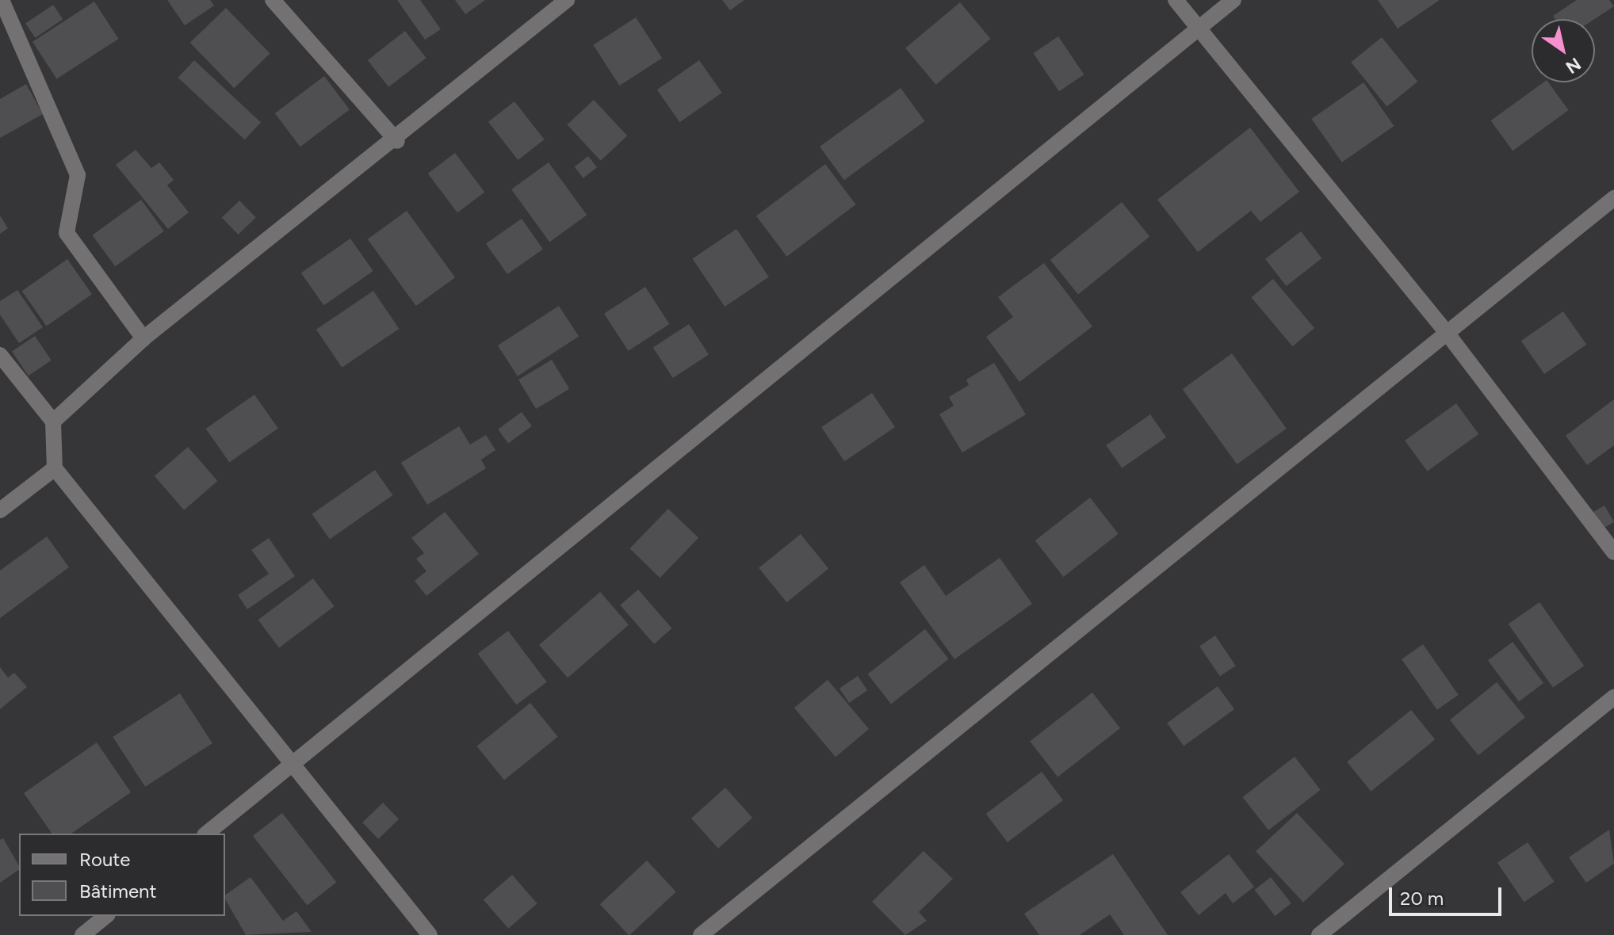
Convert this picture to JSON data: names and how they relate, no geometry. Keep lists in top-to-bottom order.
{
  "legend": ["Route", "Bâtiment"],
  "scale_bar": "20 m",
  "north": "bottom right"
}
